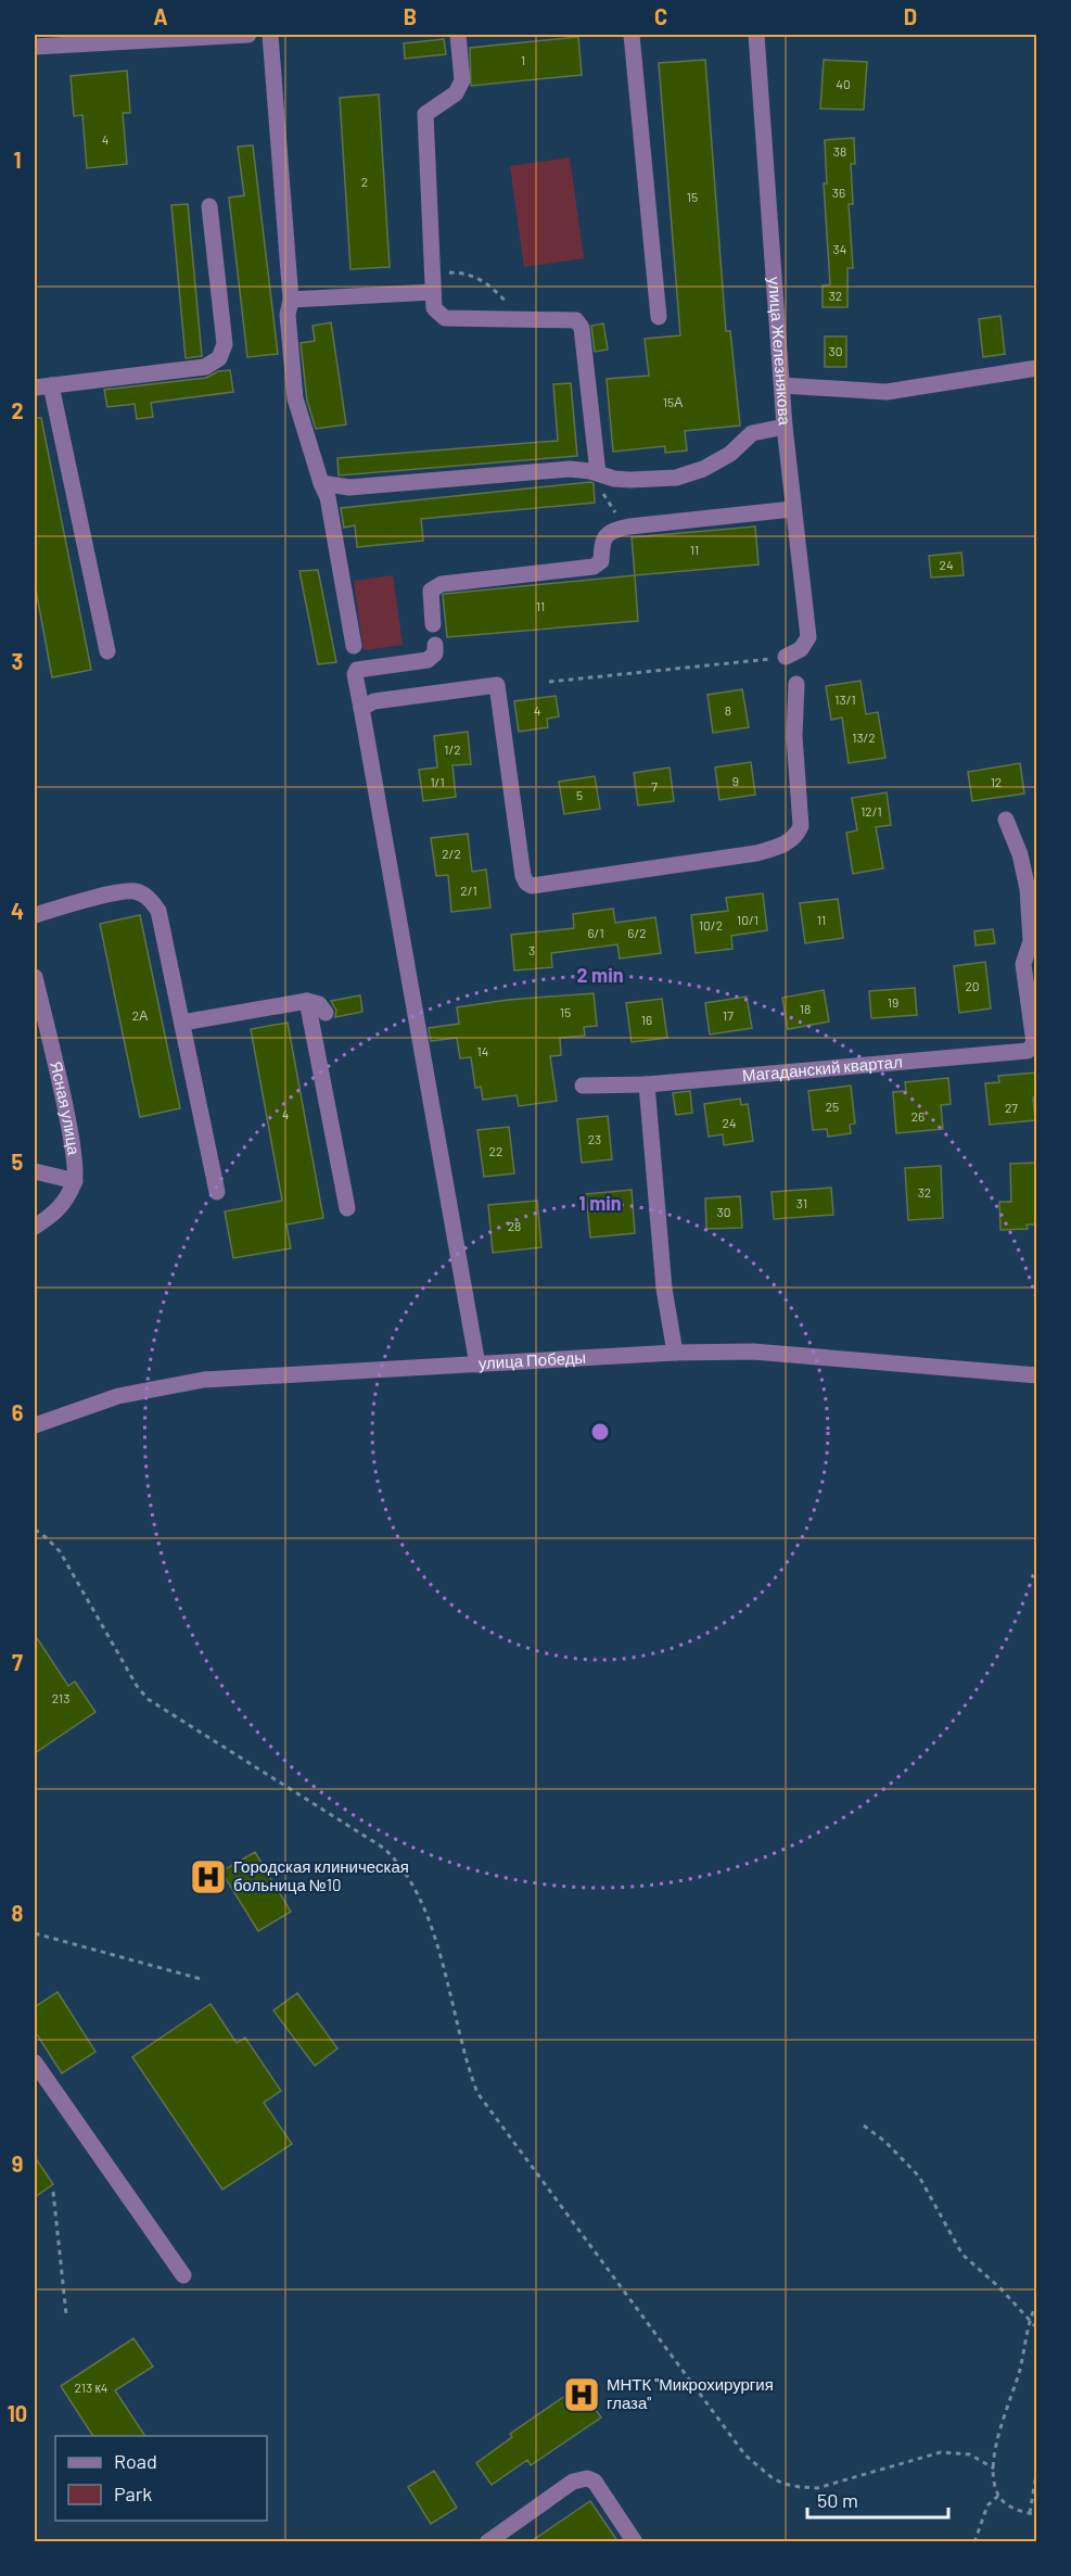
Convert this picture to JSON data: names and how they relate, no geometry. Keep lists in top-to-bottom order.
{
  "streets": {
    "street": [
      "улица Железнякова",
      "Магаданский квартал",
      "Ясная улица",
      "улица Победы"
    ]
  },
  "places": {
    "hospital": ["Городская клиническая больница №10", "МНТК \"Микрохирургия глаза\""]
  },
  "house_numbers": [
    "1",
    "40",
    "4",
    "38",
    "2",
    "36",
    "15",
    "34",
    "32",
    "30",
    "15А",
    "11",
    "24",
    "11",
    "13/1",
    "4",
    "8",
    "13/2",
    "1/2",
    "9",
    "1/1",
    "12",
    "7",
    "5",
    "12/1",
    "2/2",
    "2/1",
    "10/1",
    "11",
    "10/2",
    "6/1",
    "6/2",
    "3",
    "20",
    "19",
    "18",
    "15",
    "2А",
    "17",
    "16",
    "14",
    "25",
    "27",
    "4",
    "26",
    "24",
    "23",
    "22",
    "32",
    "31",
    "30",
    "28",
    "213",
    "213 к4"
  ],
  "legend": ["Road", "Park"],
  "scale_bar": "50 m",
  "grid": {
    "columns": [
      "A",
      "B",
      "C",
      "D"
    ],
    "rows": [
      "1",
      "2",
      "3",
      "4",
      "5",
      "6",
      "7",
      "8",
      "9",
      "10"
    ]
  },
  "rings": ["2 min", "1 min"]
}
